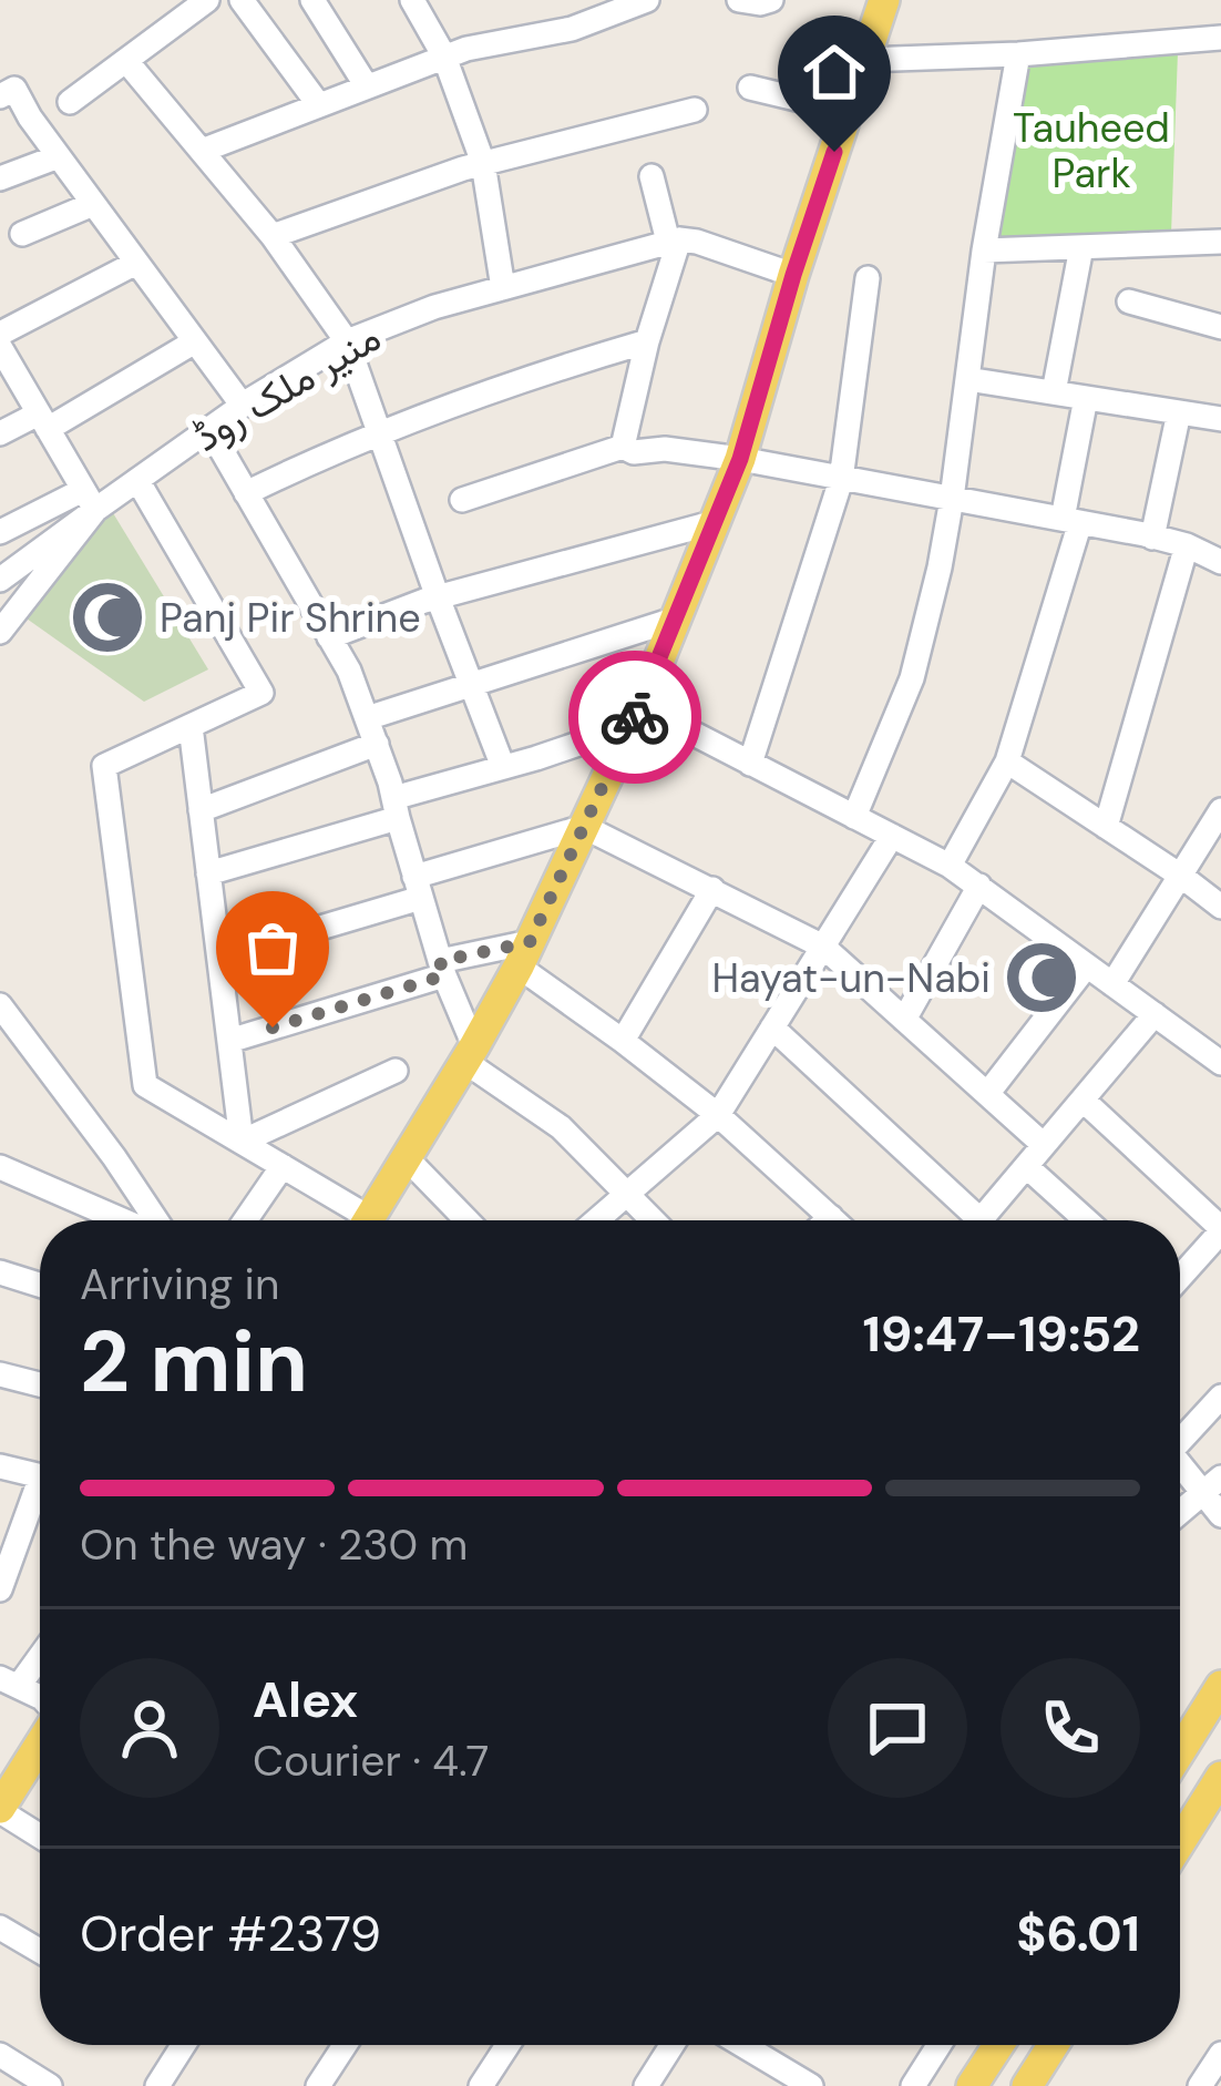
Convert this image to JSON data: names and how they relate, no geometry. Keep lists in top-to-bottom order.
{
  "streets": {
    "street": ["منیر ملک روڈ"]
  },
  "parks": ["Tauheed Park"],
  "places": {
    "mosque": ["Panj Pir Shrine", "Hayat-un-Nabi"]
  },
  "page": {
    "heading": ["2 min", "Arriving in", "19:47–19:52"],
    "panel": [
      "Alex",
      "Courier · 4.7",
      "Order #2379",
      "$6.01"
    ],
    "bar": "On the way · 230 m"
  }
}
